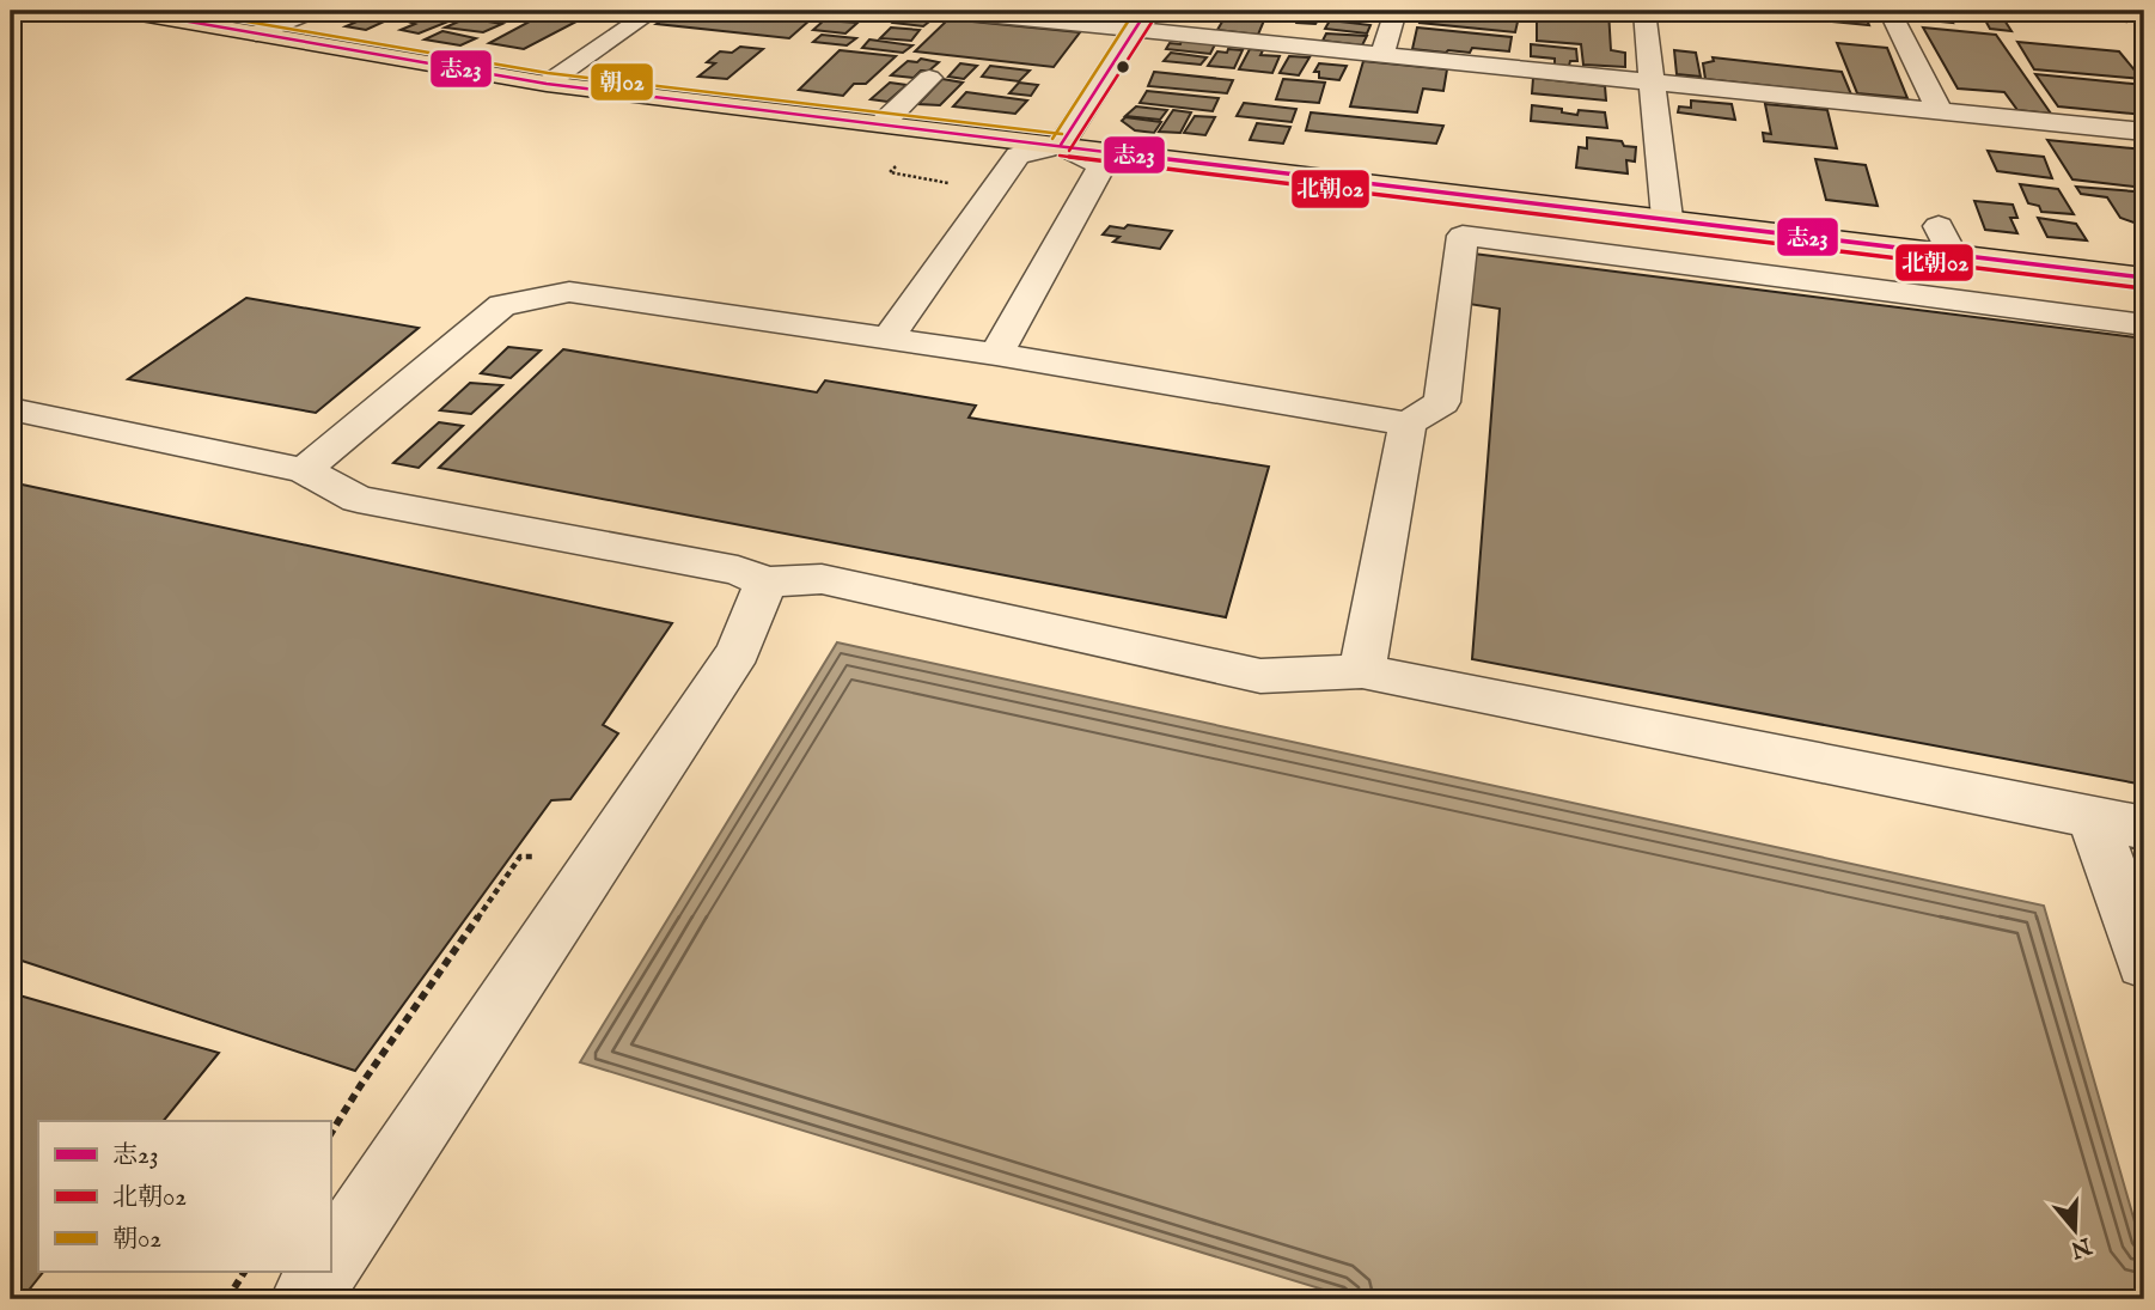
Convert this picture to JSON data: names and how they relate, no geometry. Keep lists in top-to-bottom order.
{
  "lines": ["transit line 志23", "transit line 朝02", "transit line 北朝02"],
  "legend": ["志23", "北朝02", "朝02"],
  "north": "bottom"
}
